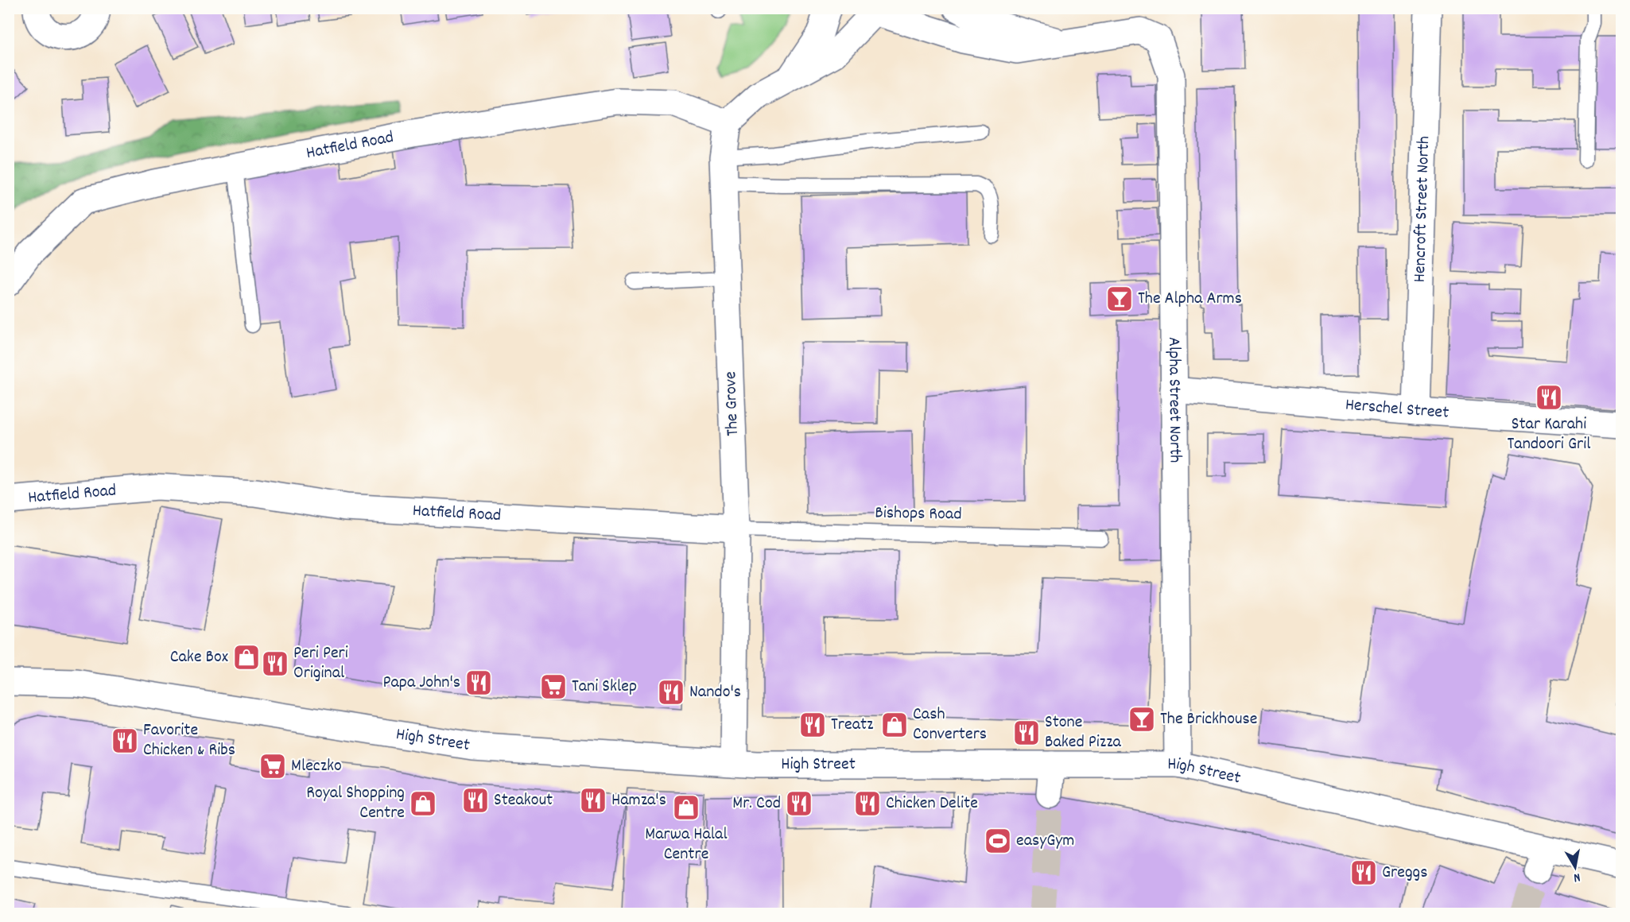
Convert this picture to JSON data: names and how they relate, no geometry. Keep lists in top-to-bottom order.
{
  "streets": {
    "street": [
      "Hatfield Road",
      "Hencroft Street North",
      "Alpha Street North",
      "The Grove",
      "Herschel Street",
      "High Street"
    ],
    "lane": ["Bishops Road"]
  },
  "crossings": [
    ["Hatfield Road", "The Grove"],
    ["Hatfield Road", "Bishops Road"],
    ["Hencroft Street North", "Herschel Street"],
    ["Alpha Street North", "Herschel Street"],
    ["Alpha Street North", "High Street"],
    ["The Grove", "Bishops Road"],
    ["The Grove", "High Street"]
  ],
  "places": {
    "bar": ["The Alpha Arms", "The Brickhouse"],
    "restaurant": [
      "Star Karahi Tandoori Gril",
      "Peri Peri Original",
      "Papa John's",
      "Nando's",
      "Treatz",
      "Stone Baked Pizza",
      "Favorite Chicken & Ribs",
      "Steakout",
      "Hamza's",
      "Mr. Cod",
      "Chicken Delite",
      "Greggs"
    ],
    "shop": [
      "Cake Box",
      "Cash Converters",
      "Royal Shopping Centre",
      "Marwa Halal Centre"
    ],
    "supermarket": ["Tani Sklep", "Mleczko"],
    "sports": ["easyGym"]
  },
  "north": "bottom"
}
